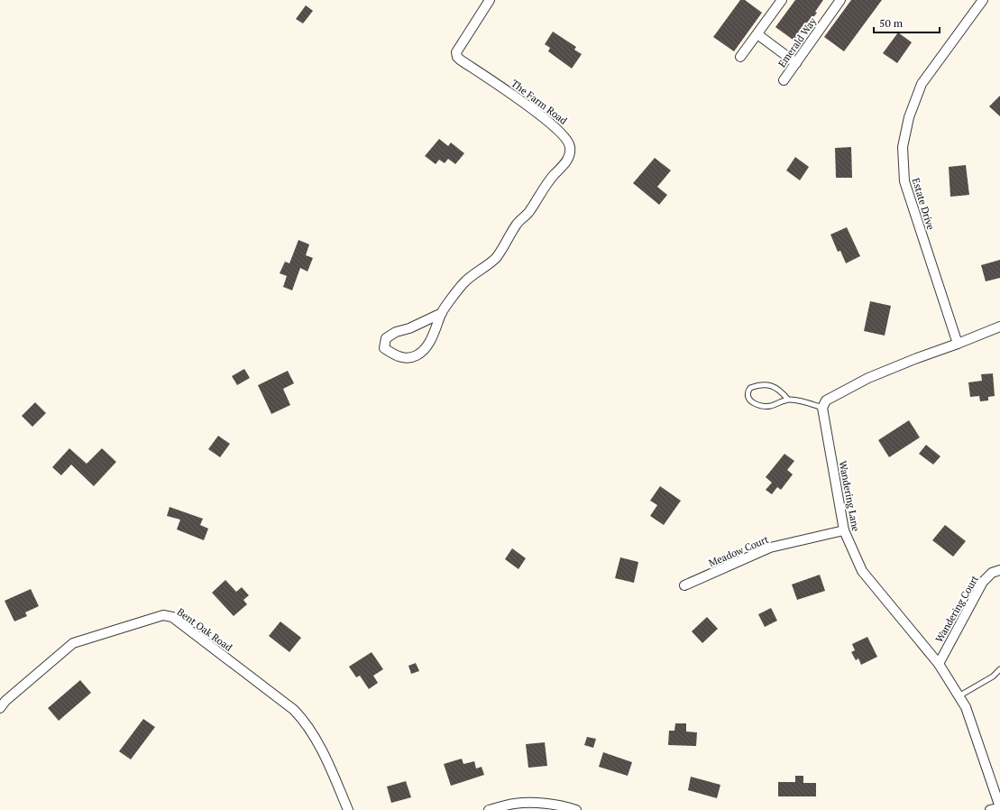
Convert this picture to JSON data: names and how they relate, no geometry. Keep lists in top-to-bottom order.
{
  "streets": {
    "street": [
      "Emerald Way",
      "The Farm Road",
      "Estate Drive",
      "Wandering Lane",
      "Meadow Court",
      "Wandering Court",
      "Bent Oak Road"
    ]
  },
  "crossings": [
    ["Wandering Lane", "Meadow Court"],
    ["Wandering Lane", "Wandering Court"]
  ],
  "scale_bar": "50 m"
}
